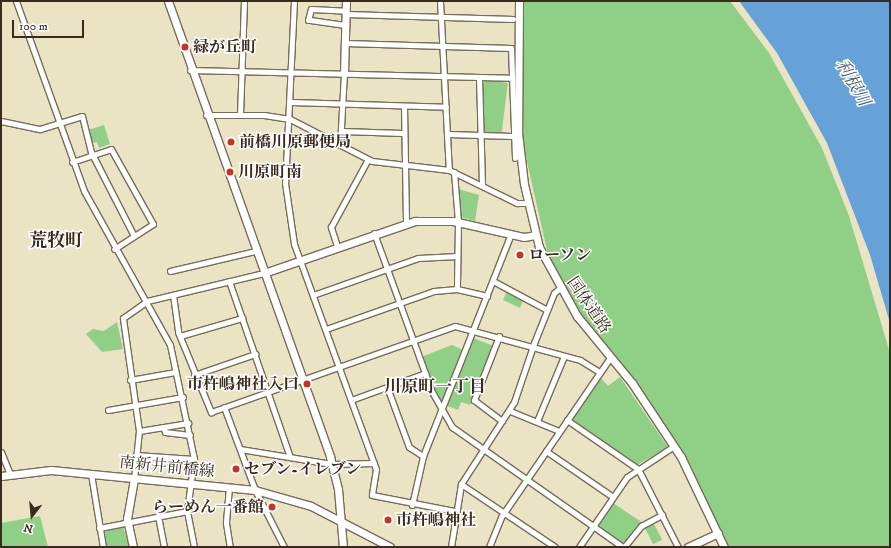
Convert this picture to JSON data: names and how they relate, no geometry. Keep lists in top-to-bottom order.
{
  "streets": {
    "street": ["国体道路", "南新井前橋線"]
  },
  "districts": ["荒牧町", "川原町一丁目"],
  "water": ["利根川"],
  "places": [
    "緑が丘町",
    "前橋川原郵便局",
    "川原町南",
    "ローソン",
    "市杵嶋神社入口",
    "セブン-イレブン",
    "らーめん一番館",
    "市杵嶋神社"
  ],
  "scale_bar": "100 m",
  "north": "bottom"
}
